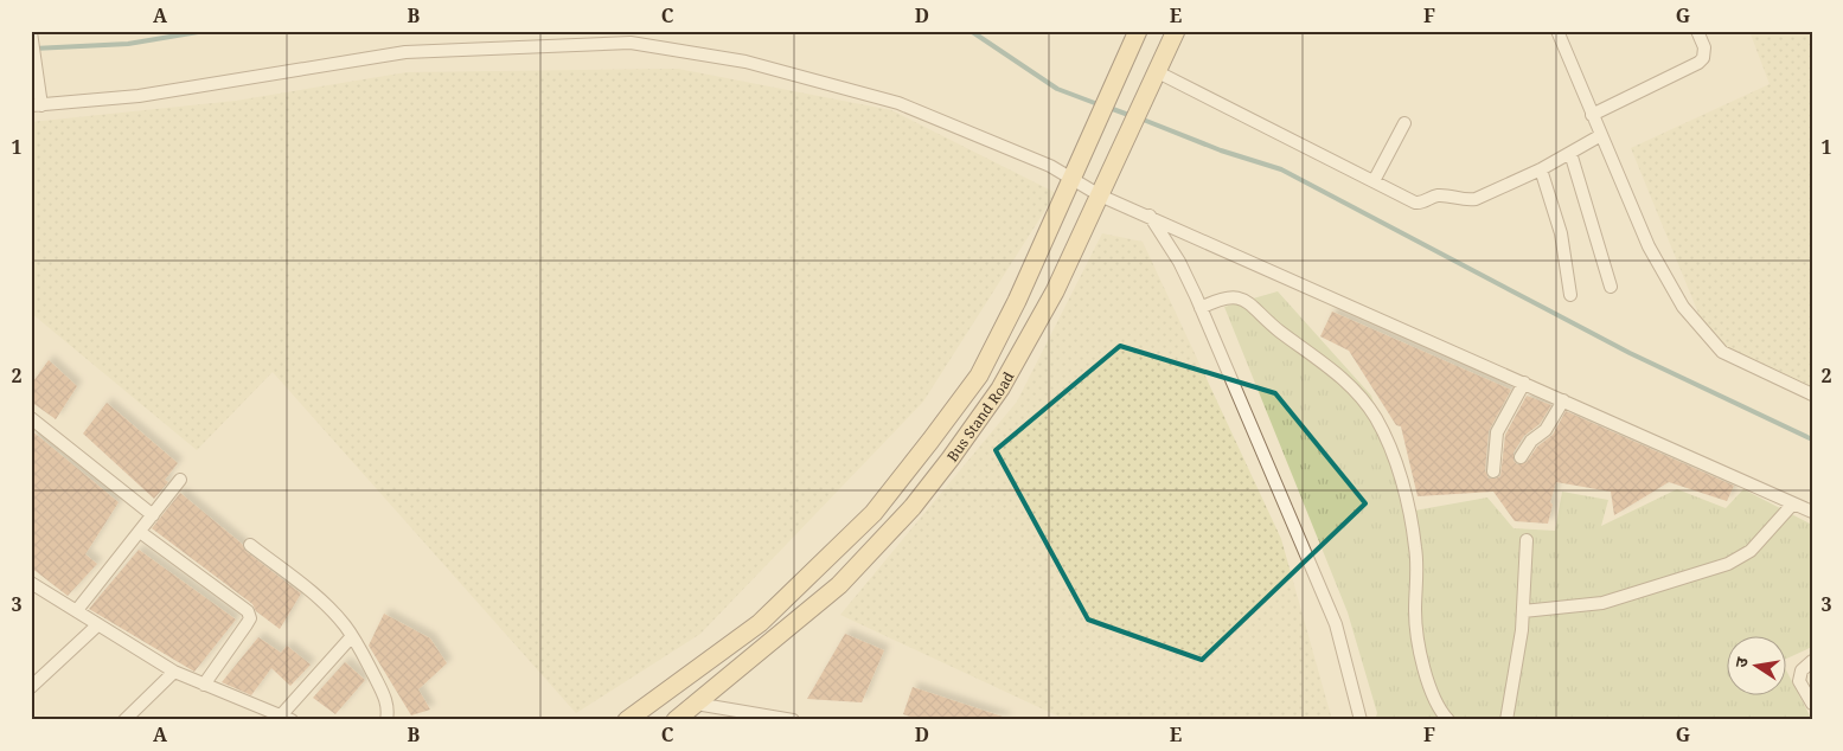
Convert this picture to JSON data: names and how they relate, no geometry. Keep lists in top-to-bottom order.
{
  "streets": {
    "main road": ["Bus Stand Road"]
  },
  "north": "left",
  "grid": {
    "columns": [
      "A",
      "B",
      "C",
      "D",
      "E",
      "F",
      "G"
    ],
    "rows": ["1", "2", "3"]
  }
}
